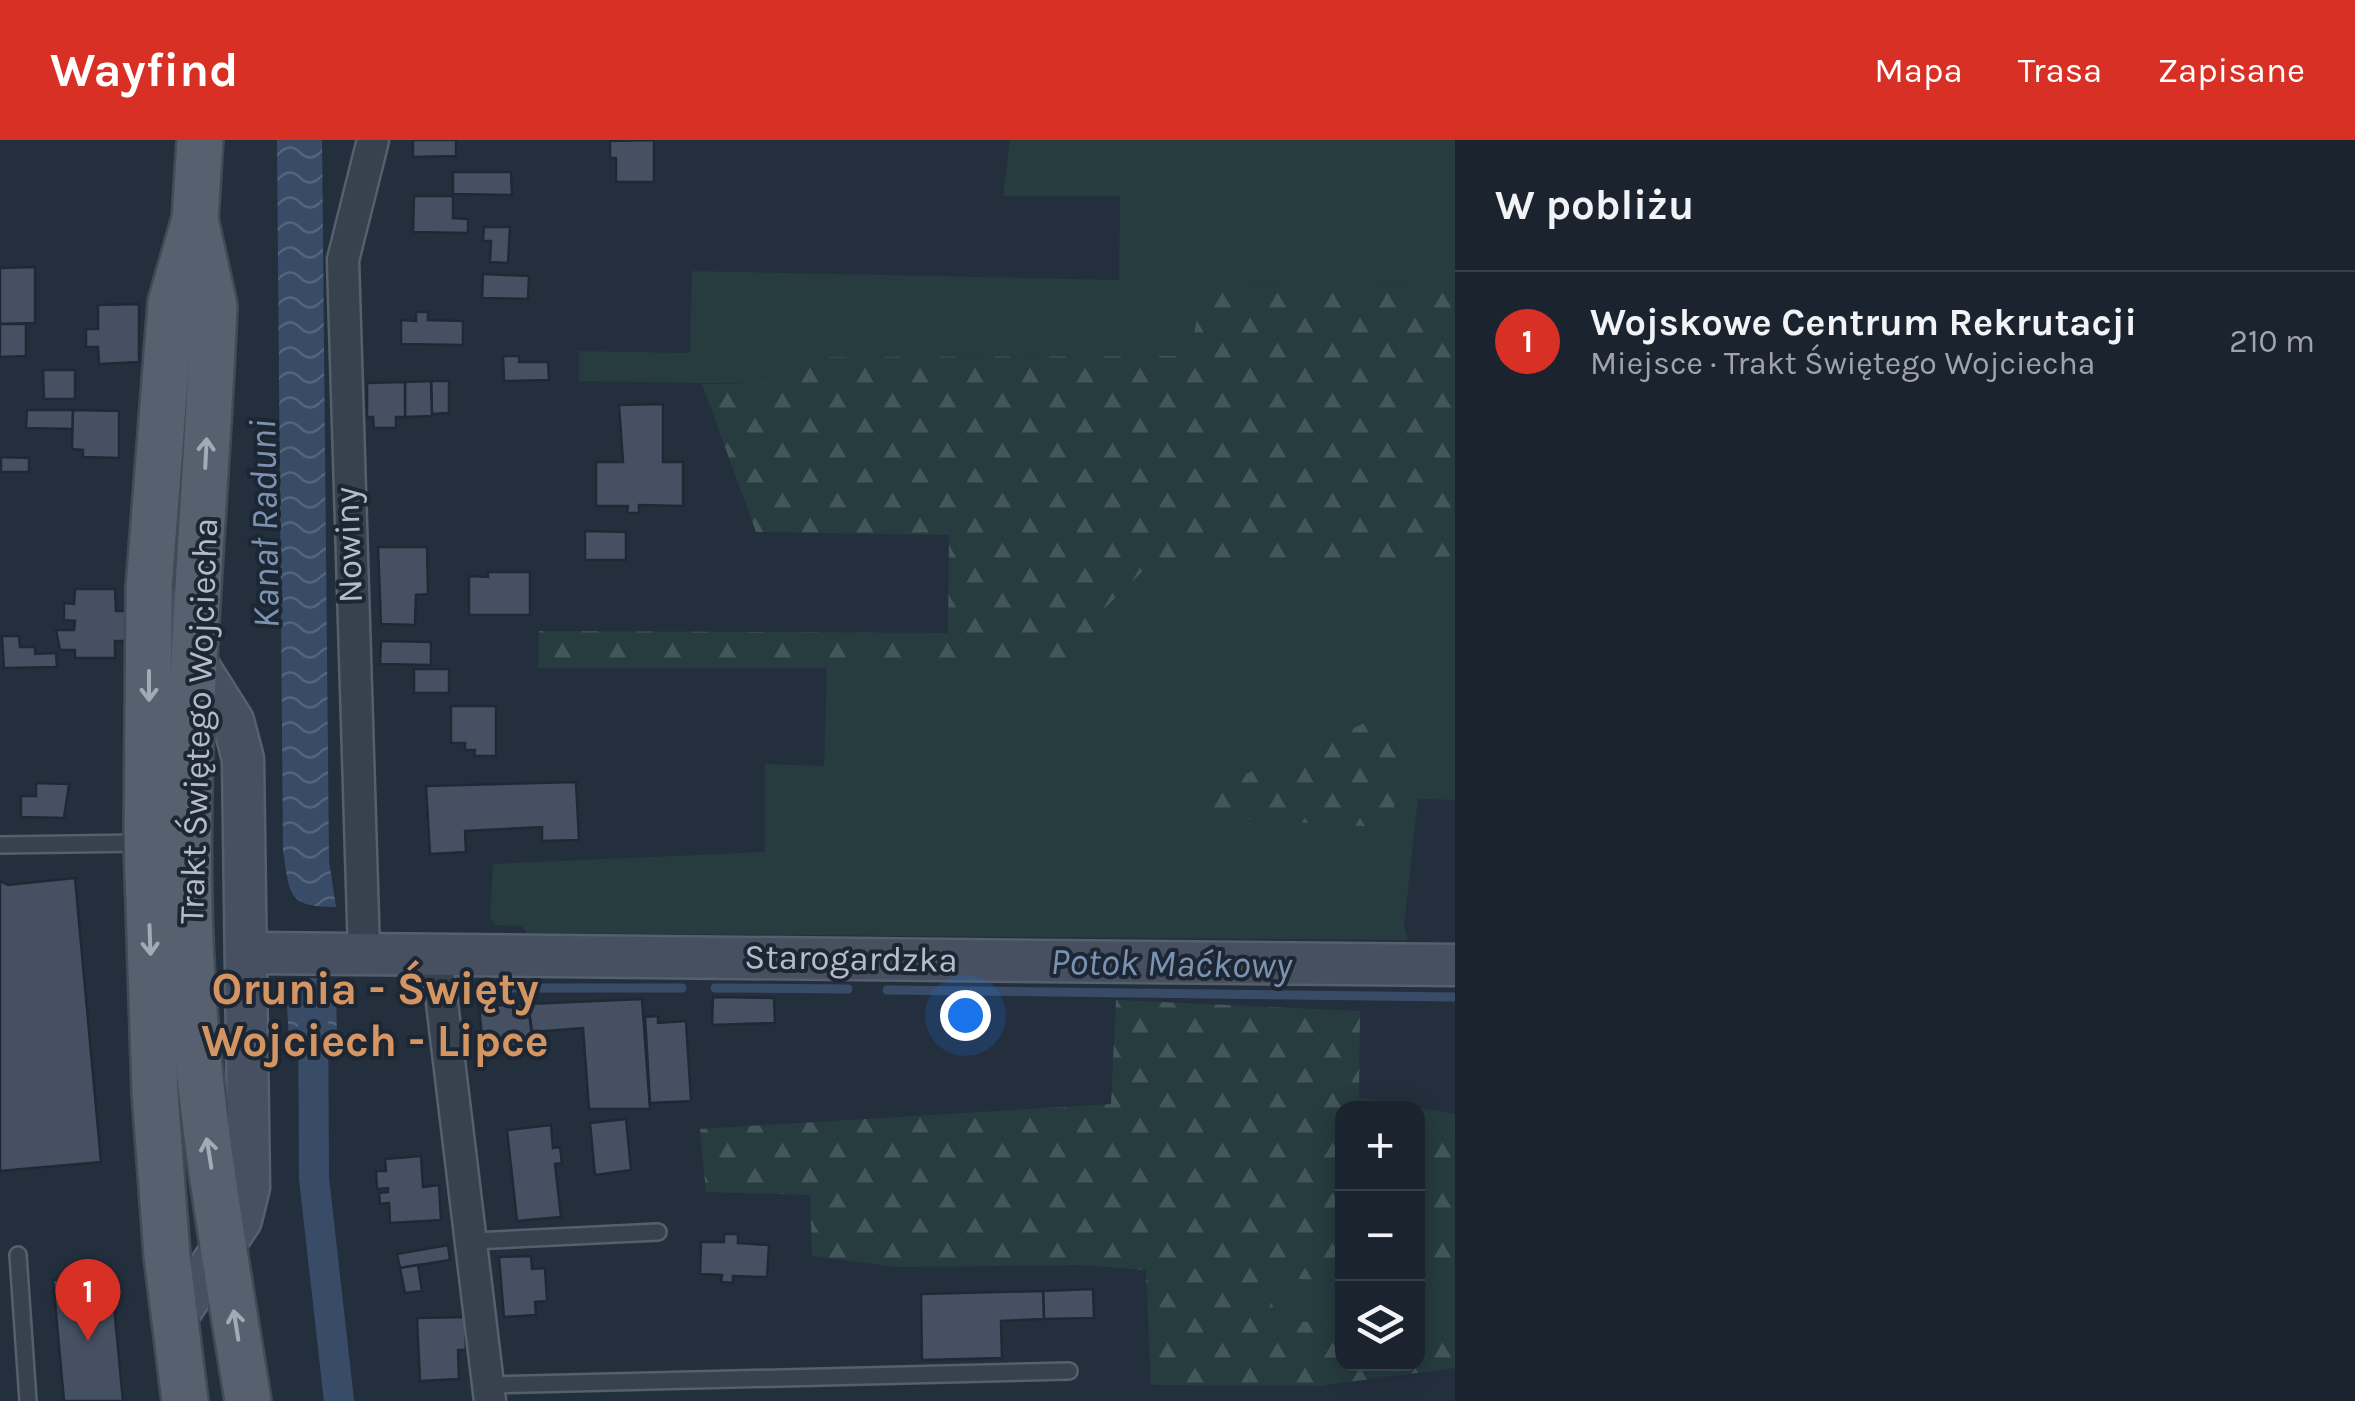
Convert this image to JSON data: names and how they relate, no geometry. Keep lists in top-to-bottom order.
{
  "streets": {
    "main road": ["Trakt Świętego Wojciecha", "Starogardzka"],
    "street": ["Nowiny"]
  },
  "crossings": [
    ["Nowiny", "Starogardzka"]
  ],
  "districts": ["Orunia - Święty Wojciech - Lipce"],
  "water": ["Kanał Raduni", "Potok Maćkowy"],
  "page": {
    "header": "Wayfind",
    "nav": ["Mapa", "Trasa", "Zapisane"],
    "heading": "W pobliżu",
    "list": [
      {
        "mark": "1",
        "name": "Wojskowe Centrum Rekrutacji",
        "note": "Miejsce · Trakt Świętego Wojciecha",
        "value": "210 m"
      }
    ],
    "map_buttons": ["+", "−"],
    "pins": "1"
  }
}
